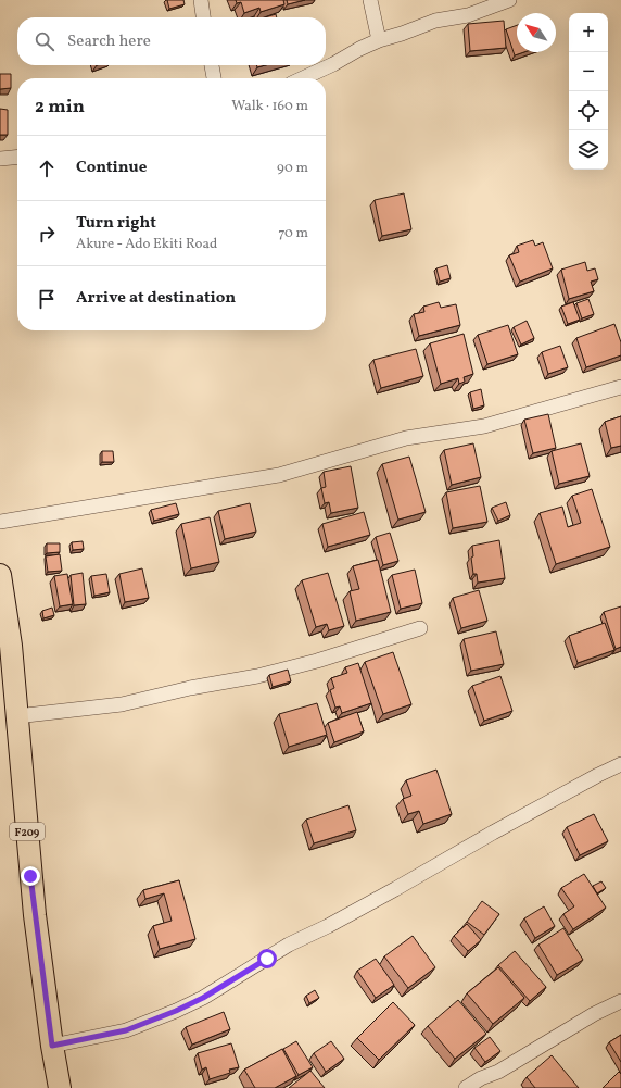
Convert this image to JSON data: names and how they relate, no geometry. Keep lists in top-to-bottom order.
{
  "streets": {
    "main road": ["F209"]
  },
  "north": "top left",
  "page": {
    "map_buttons": ["+", "−"],
    "search": "Search here",
    "heading": ["2 min", "Walk · 160 m"],
    "list": [
      ["Continue", "90 m"],
      ["Turn right", "Akure - Ado Ekiti Road", "70 m"],
      "Arrive at destination"
    ]
  }
}
